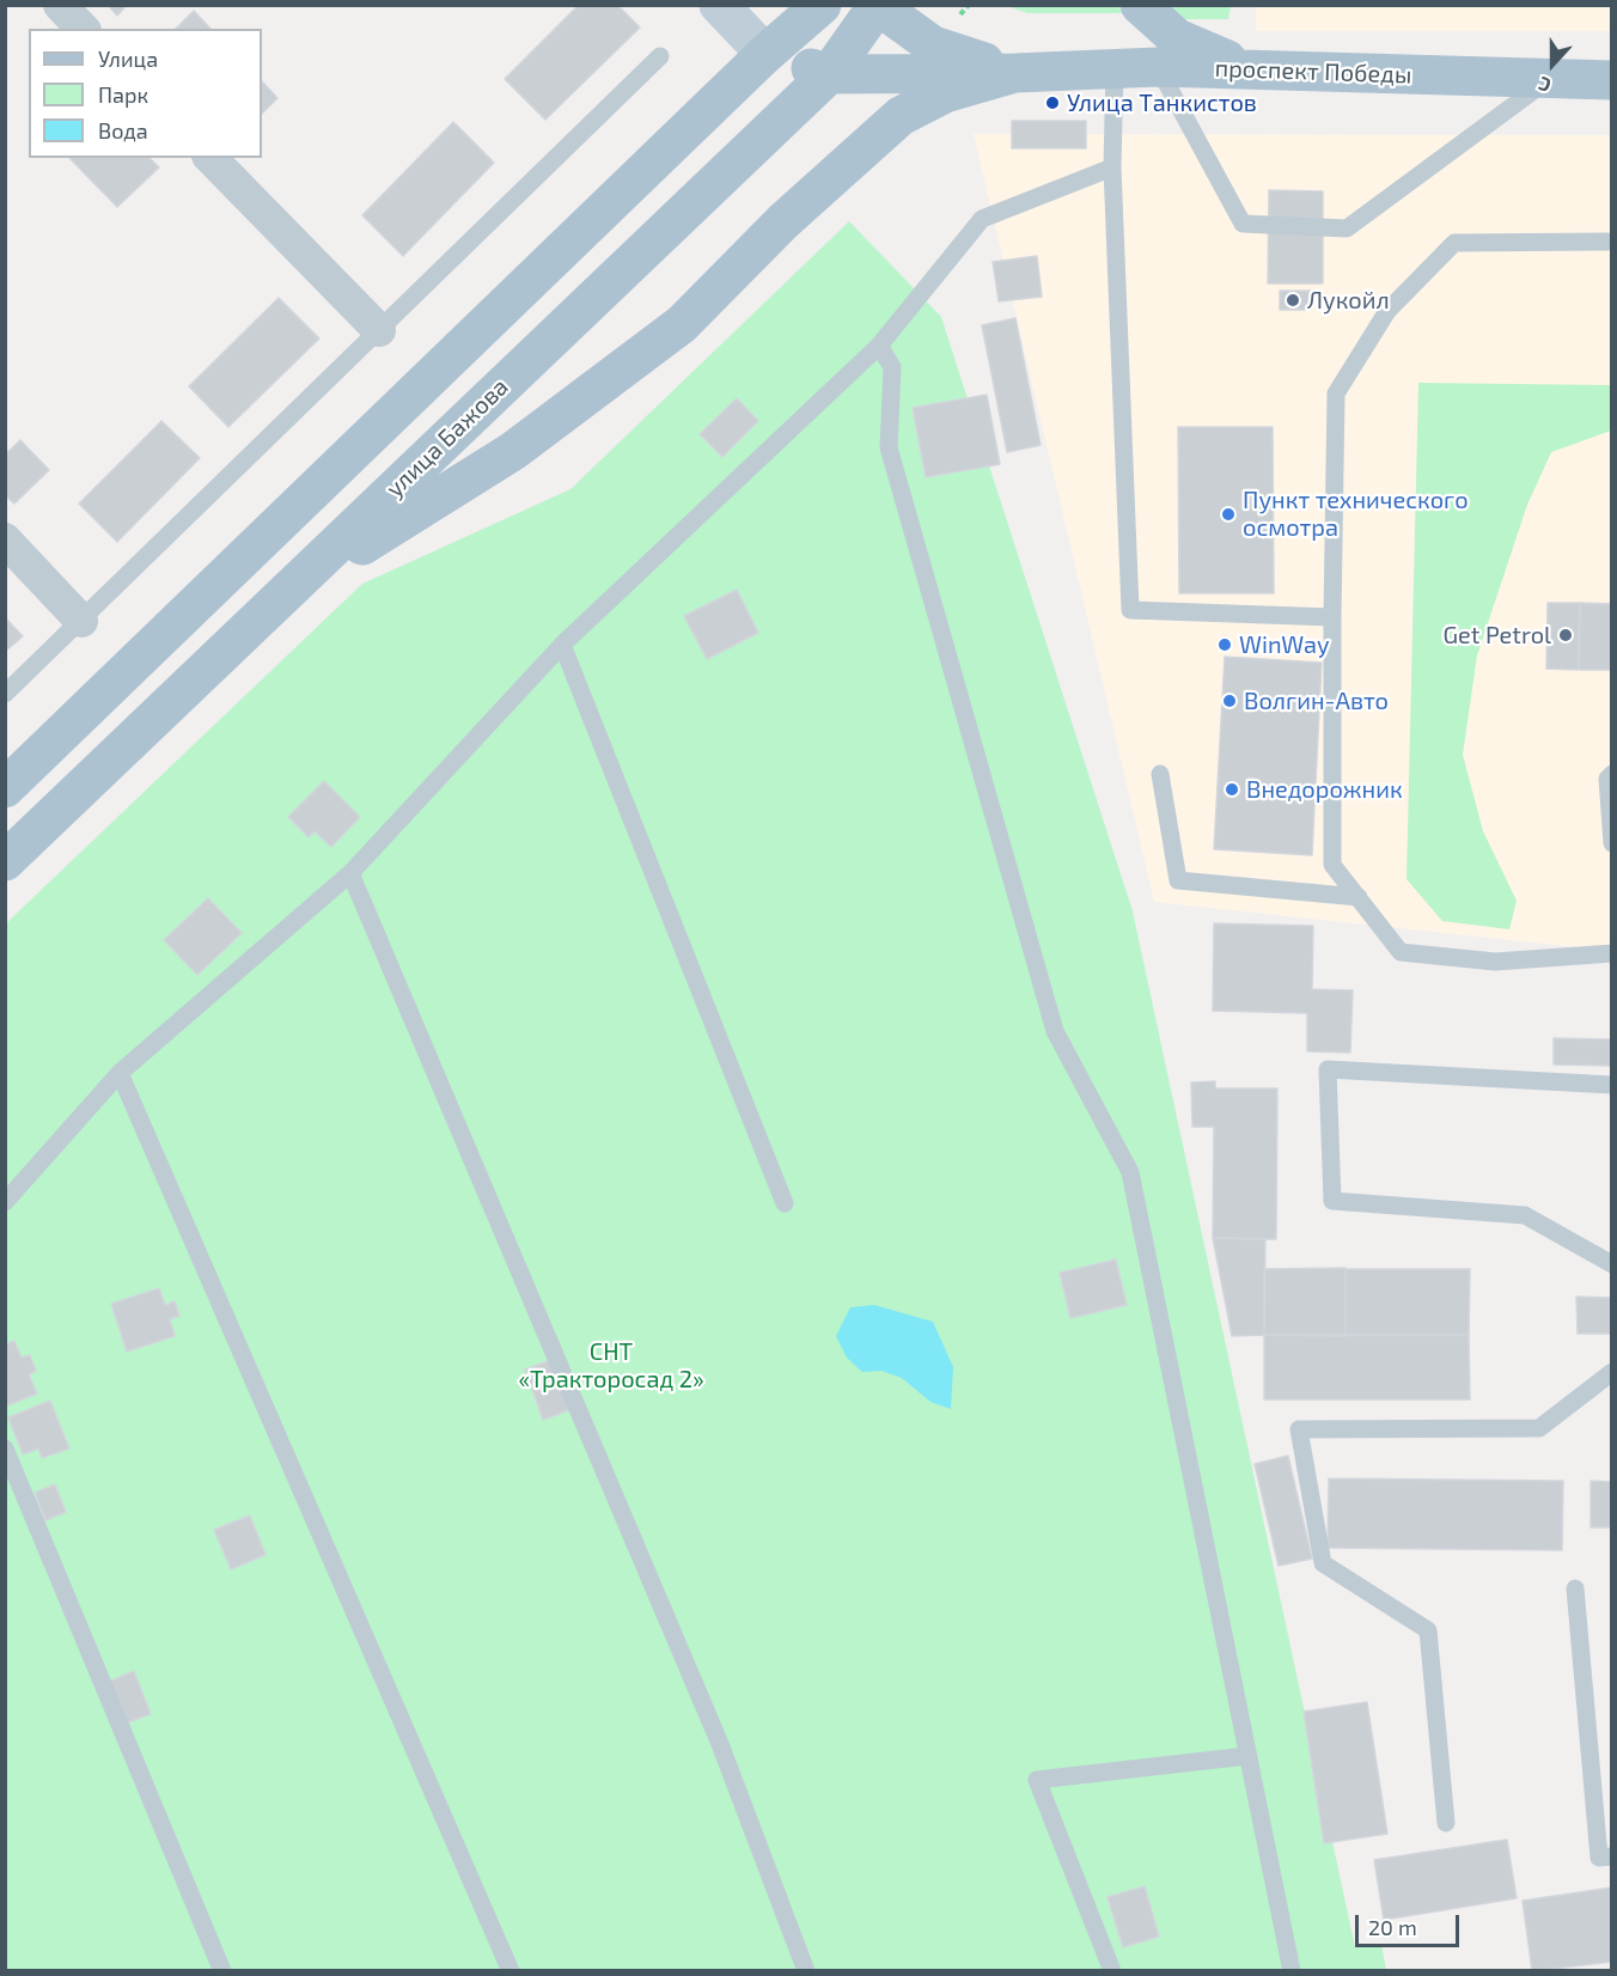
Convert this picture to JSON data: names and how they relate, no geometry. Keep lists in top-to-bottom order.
{
  "streets": {
    "main road": ["проспект Победы", "улица Бажова"]
  },
  "crossings": [
    ["проспект Победы", "улица Бажова"]
  ],
  "parks": ["СНТ «Тракторосад 2»"],
  "places": [
    "Улица Танкистов",
    "Лукойл",
    "Пункт технического осмотра",
    "Get Petrol",
    "WinWay",
    "Волгин-Авто",
    "Внедорожник"
  ],
  "legend": ["Улица", "Парк", "Вода"],
  "scale_bar": "20 m",
  "north": "bottom"
}
